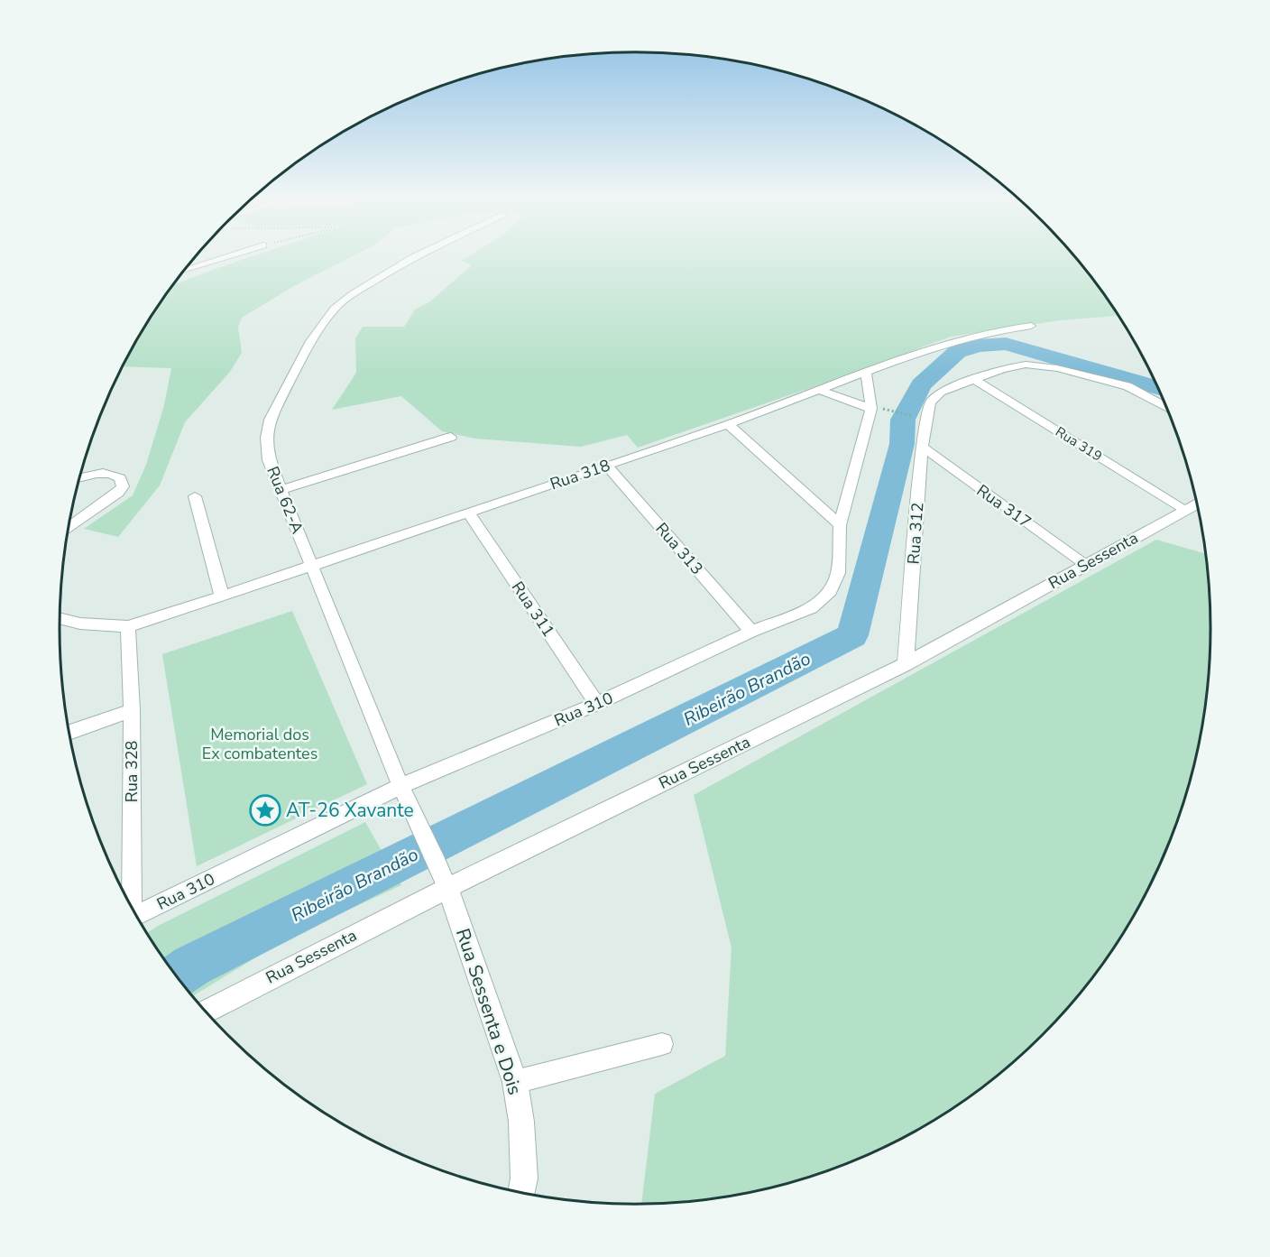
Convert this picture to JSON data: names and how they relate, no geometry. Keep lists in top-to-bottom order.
{
  "streets": {
    "street": [
      "Rua 319",
      "Rua 318",
      "Rua 62-A",
      "Rua 317",
      "Rua 312",
      "Rua 313",
      "Rua Sessenta",
      "Rua 311",
      "Rua 310",
      "Rua 328",
      "Rua Sessenta e Dois"
    ]
  },
  "crossings": [
    ["Rua 319", "Rua 312"],
    ["Rua 319", "Rua Sessenta"],
    ["Rua 318", "Rua 62-A"],
    ["Rua 318", "Rua 313"],
    ["Rua 318", "Rua 311"],
    ["Rua 318", "Rua 310"],
    ["Rua 318", "Rua 328"],
    ["Rua 62-A", "Rua Sessenta"],
    ["Rua 62-A", "Rua 310"],
    ["Rua 62-A", "Rua Sessenta e Dois"],
    ["Rua 317", "Rua 312"],
    ["Rua 317", "Rua Sessenta"],
    ["Rua 312", "Rua Sessenta"],
    ["Rua 313", "Rua 310"],
    ["Rua Sessenta", "Rua Sessenta e Dois"],
    ["Rua 311", "Rua 310"]
  ],
  "water": ["Ribeirão Brandão"],
  "parks": ["Memorial dos Ex combatentes"],
  "places": {
    "place": ["AT-26 Xavante"]
  }
}
